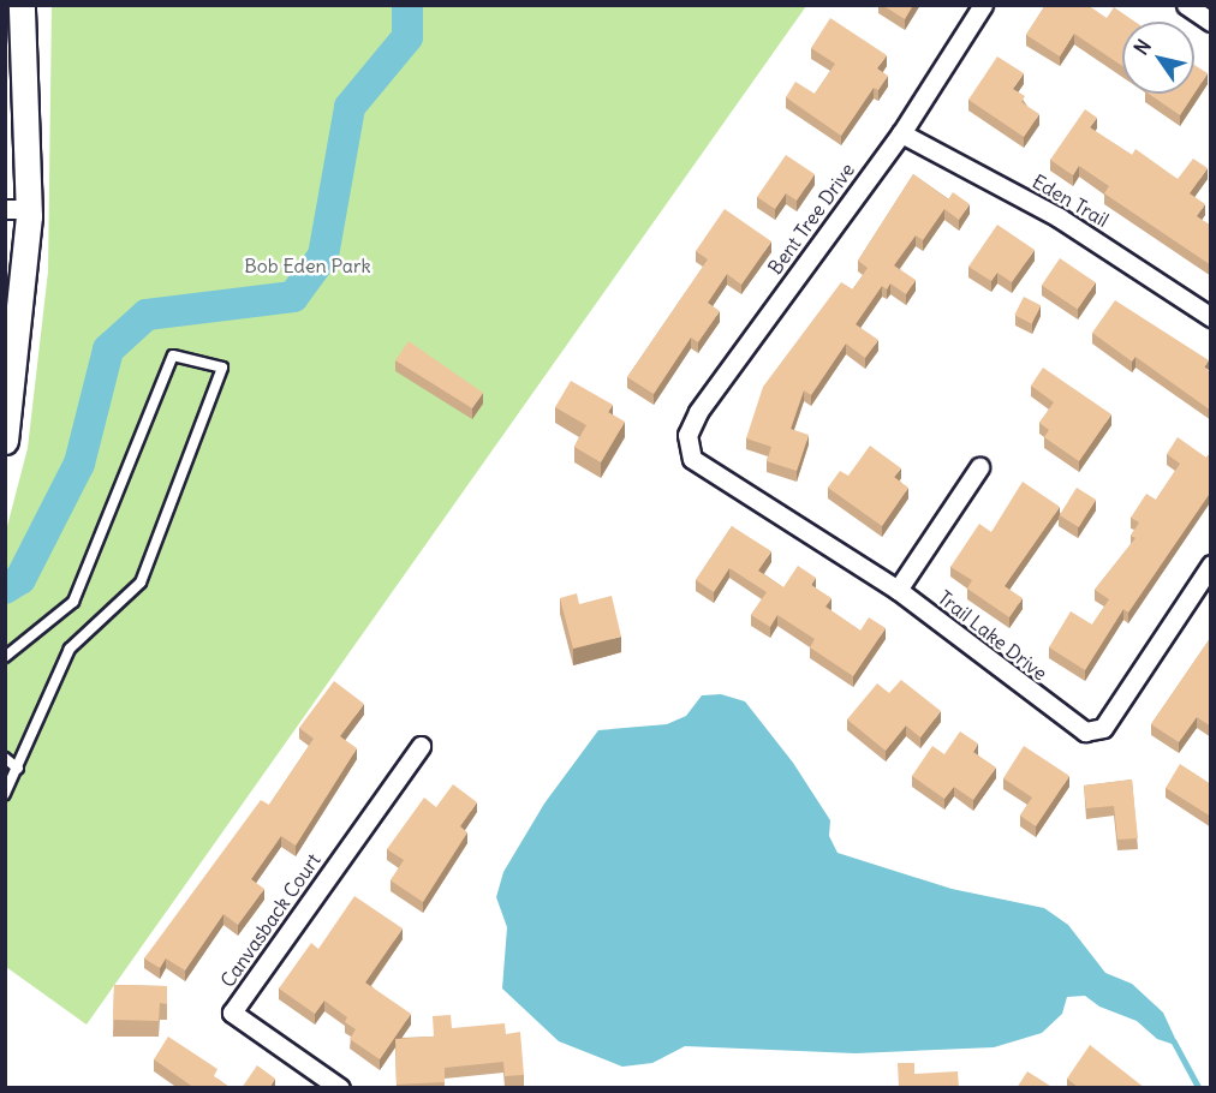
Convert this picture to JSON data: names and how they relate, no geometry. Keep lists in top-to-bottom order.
{
  "streets": {
    "street": [
      "Eden Trail",
      "Bent Tree Drive",
      "Trail Lake Drive",
      "Canvasback Court"
    ]
  },
  "crossings": [
    ["Eden Trail", "Bent Tree Drive"],
    ["Bent Tree Drive", "Trail Lake Drive"]
  ],
  "parks": ["Bob Eden Park"],
  "north": "top left"
}
